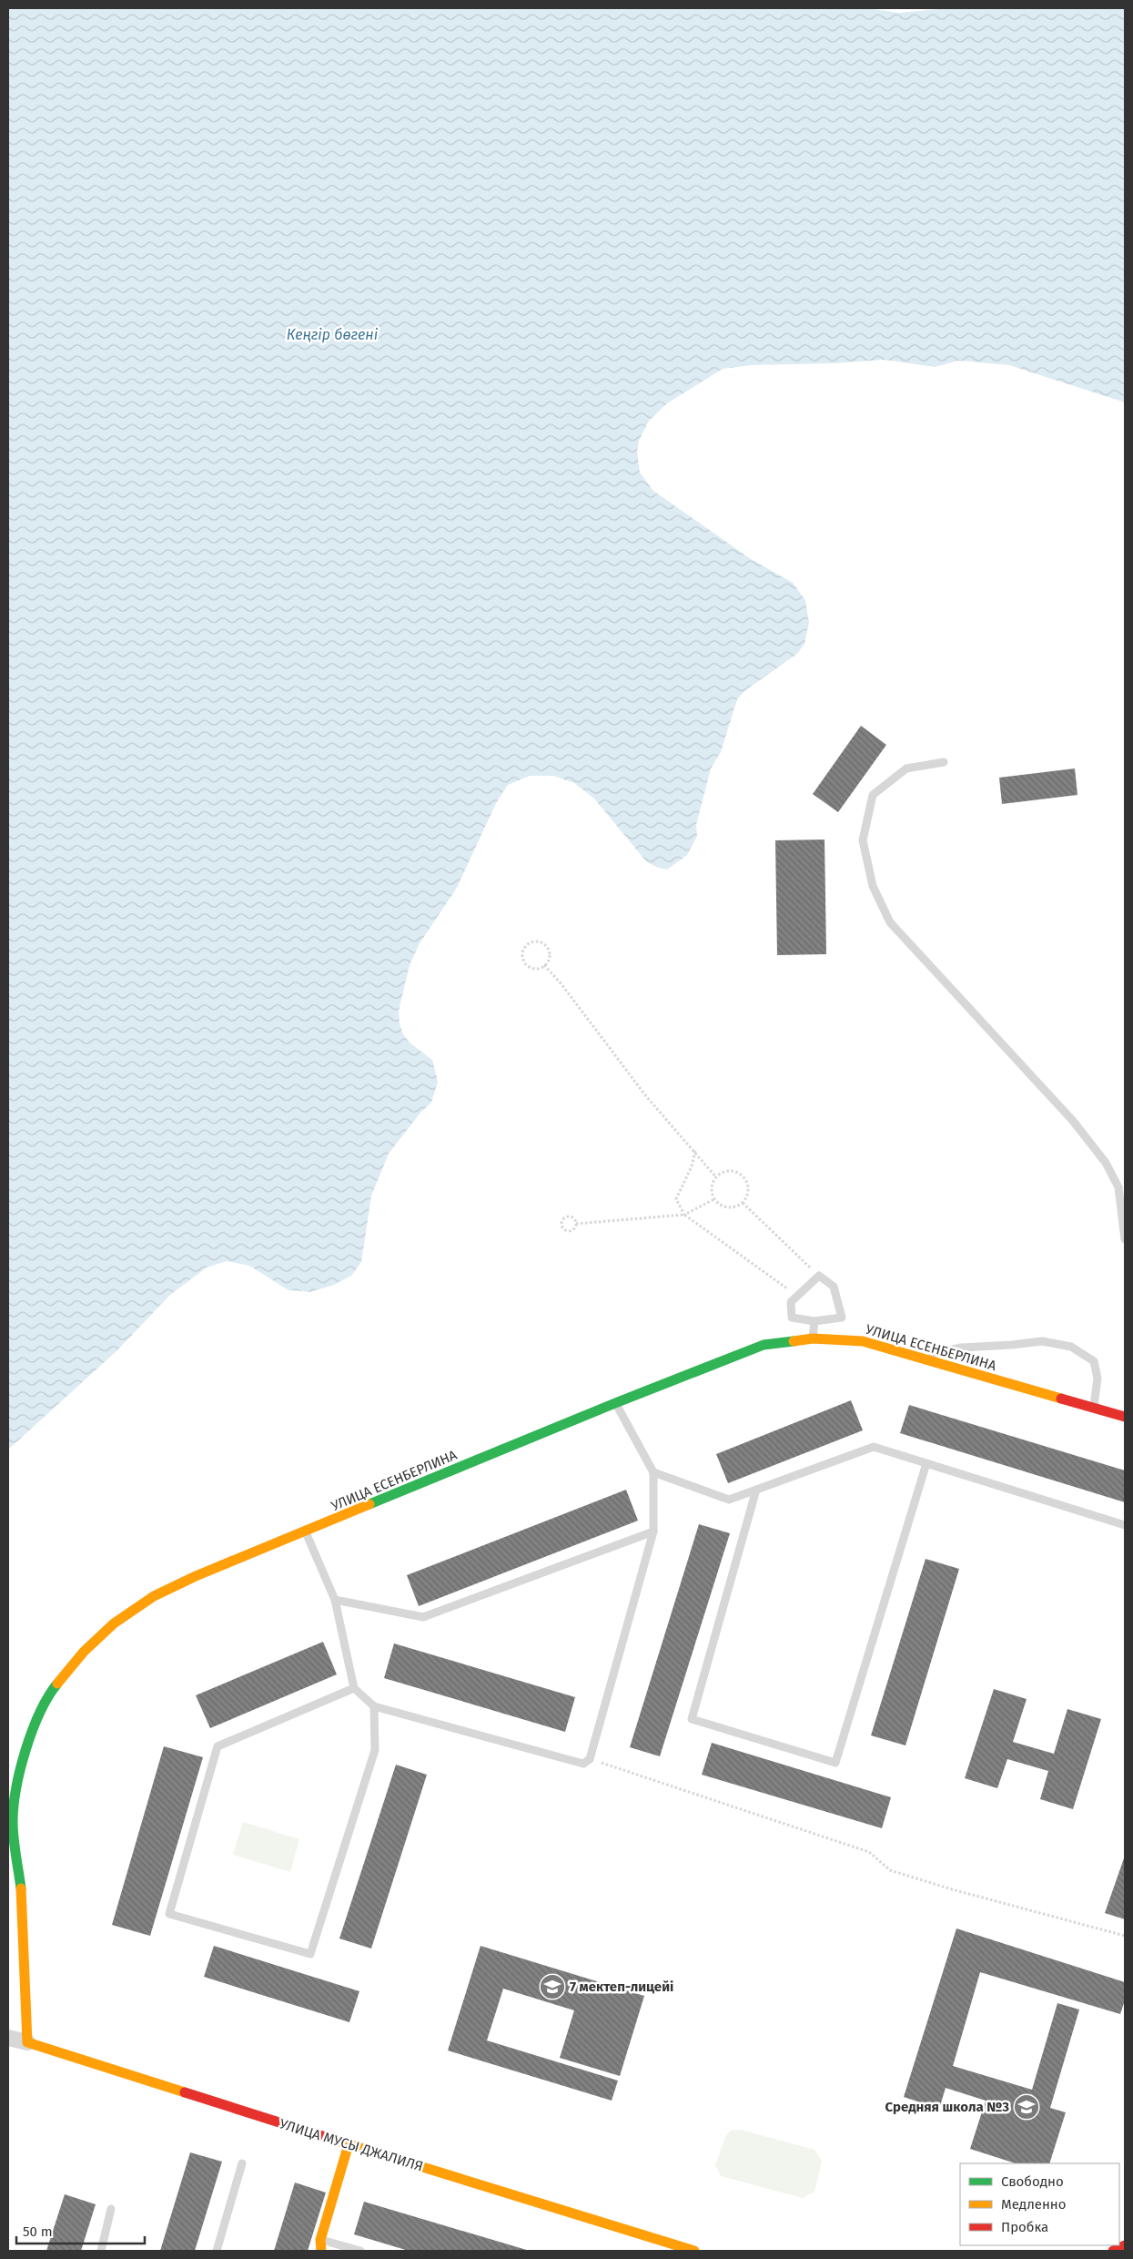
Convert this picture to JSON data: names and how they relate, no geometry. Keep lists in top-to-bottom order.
{
  "streets": {
    "street": ["УЛИЦА ЕСЕНБЕРЛИНА", "УЛИЦА МУСЫ ДЖАЛИЛЯ"]
  },
  "crossings": [
    ["УЛИЦА ЕСЕНБЕРЛИНА", "УЛИЦА МУСЫ ДЖАЛИЛЯ"]
  ],
  "water": ["Кеңгір бөгені"],
  "places": {
    "school or university": ["7 мектеп-лицейі", "Средняя школа №3"]
  },
  "legend": ["Свободно", "Медленно", "Пробка"],
  "scale_bar": "50 m"
}
